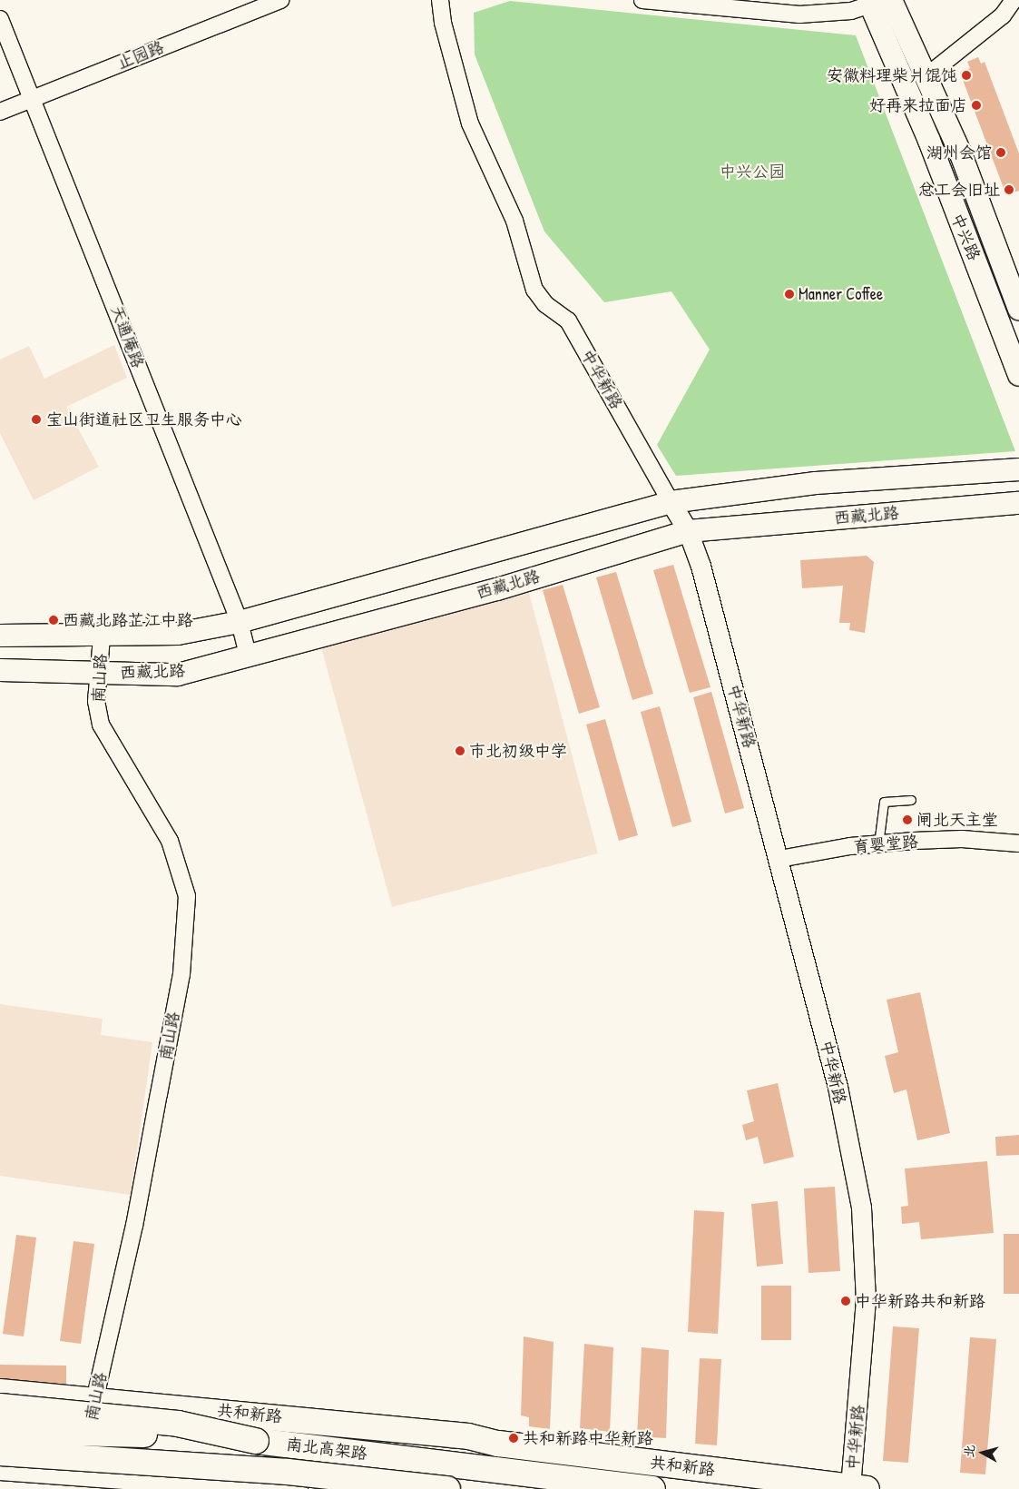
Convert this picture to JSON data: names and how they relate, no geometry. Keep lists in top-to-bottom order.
{
  "streets": {
    "main road": [
      "中兴路",
      "西藏北路",
      "共和新路",
      "南北高架路"
    ],
    "street": [
      "止园路",
      "天通庵路",
      "中华新路",
      "南山路",
      "育婴堂路"
    ]
  },
  "crossings": [
    ["止园路", "天通庵路"],
    ["天通庵路", "西藏北路"],
    ["中华新路", "西藏北路"],
    ["中华新路", "育婴堂路"],
    ["中华新路", "共和新路"],
    ["西藏北路", "南山路"],
    ["南山路", "共和新路"]
  ],
  "parks": ["中兴公园"],
  "places": [
    "安徽料理柴爿馄饨",
    "好再来拉面店",
    "湖州会馆",
    "总工会旧址",
    "Manner Coffee",
    "宝山街道社区卫生服务中心",
    "西藏北路芷江中路",
    "市北初级中学",
    "闸北天主堂",
    "中华新路共和新路",
    "共和新路中华新路"
  ],
  "north": "left"
}
